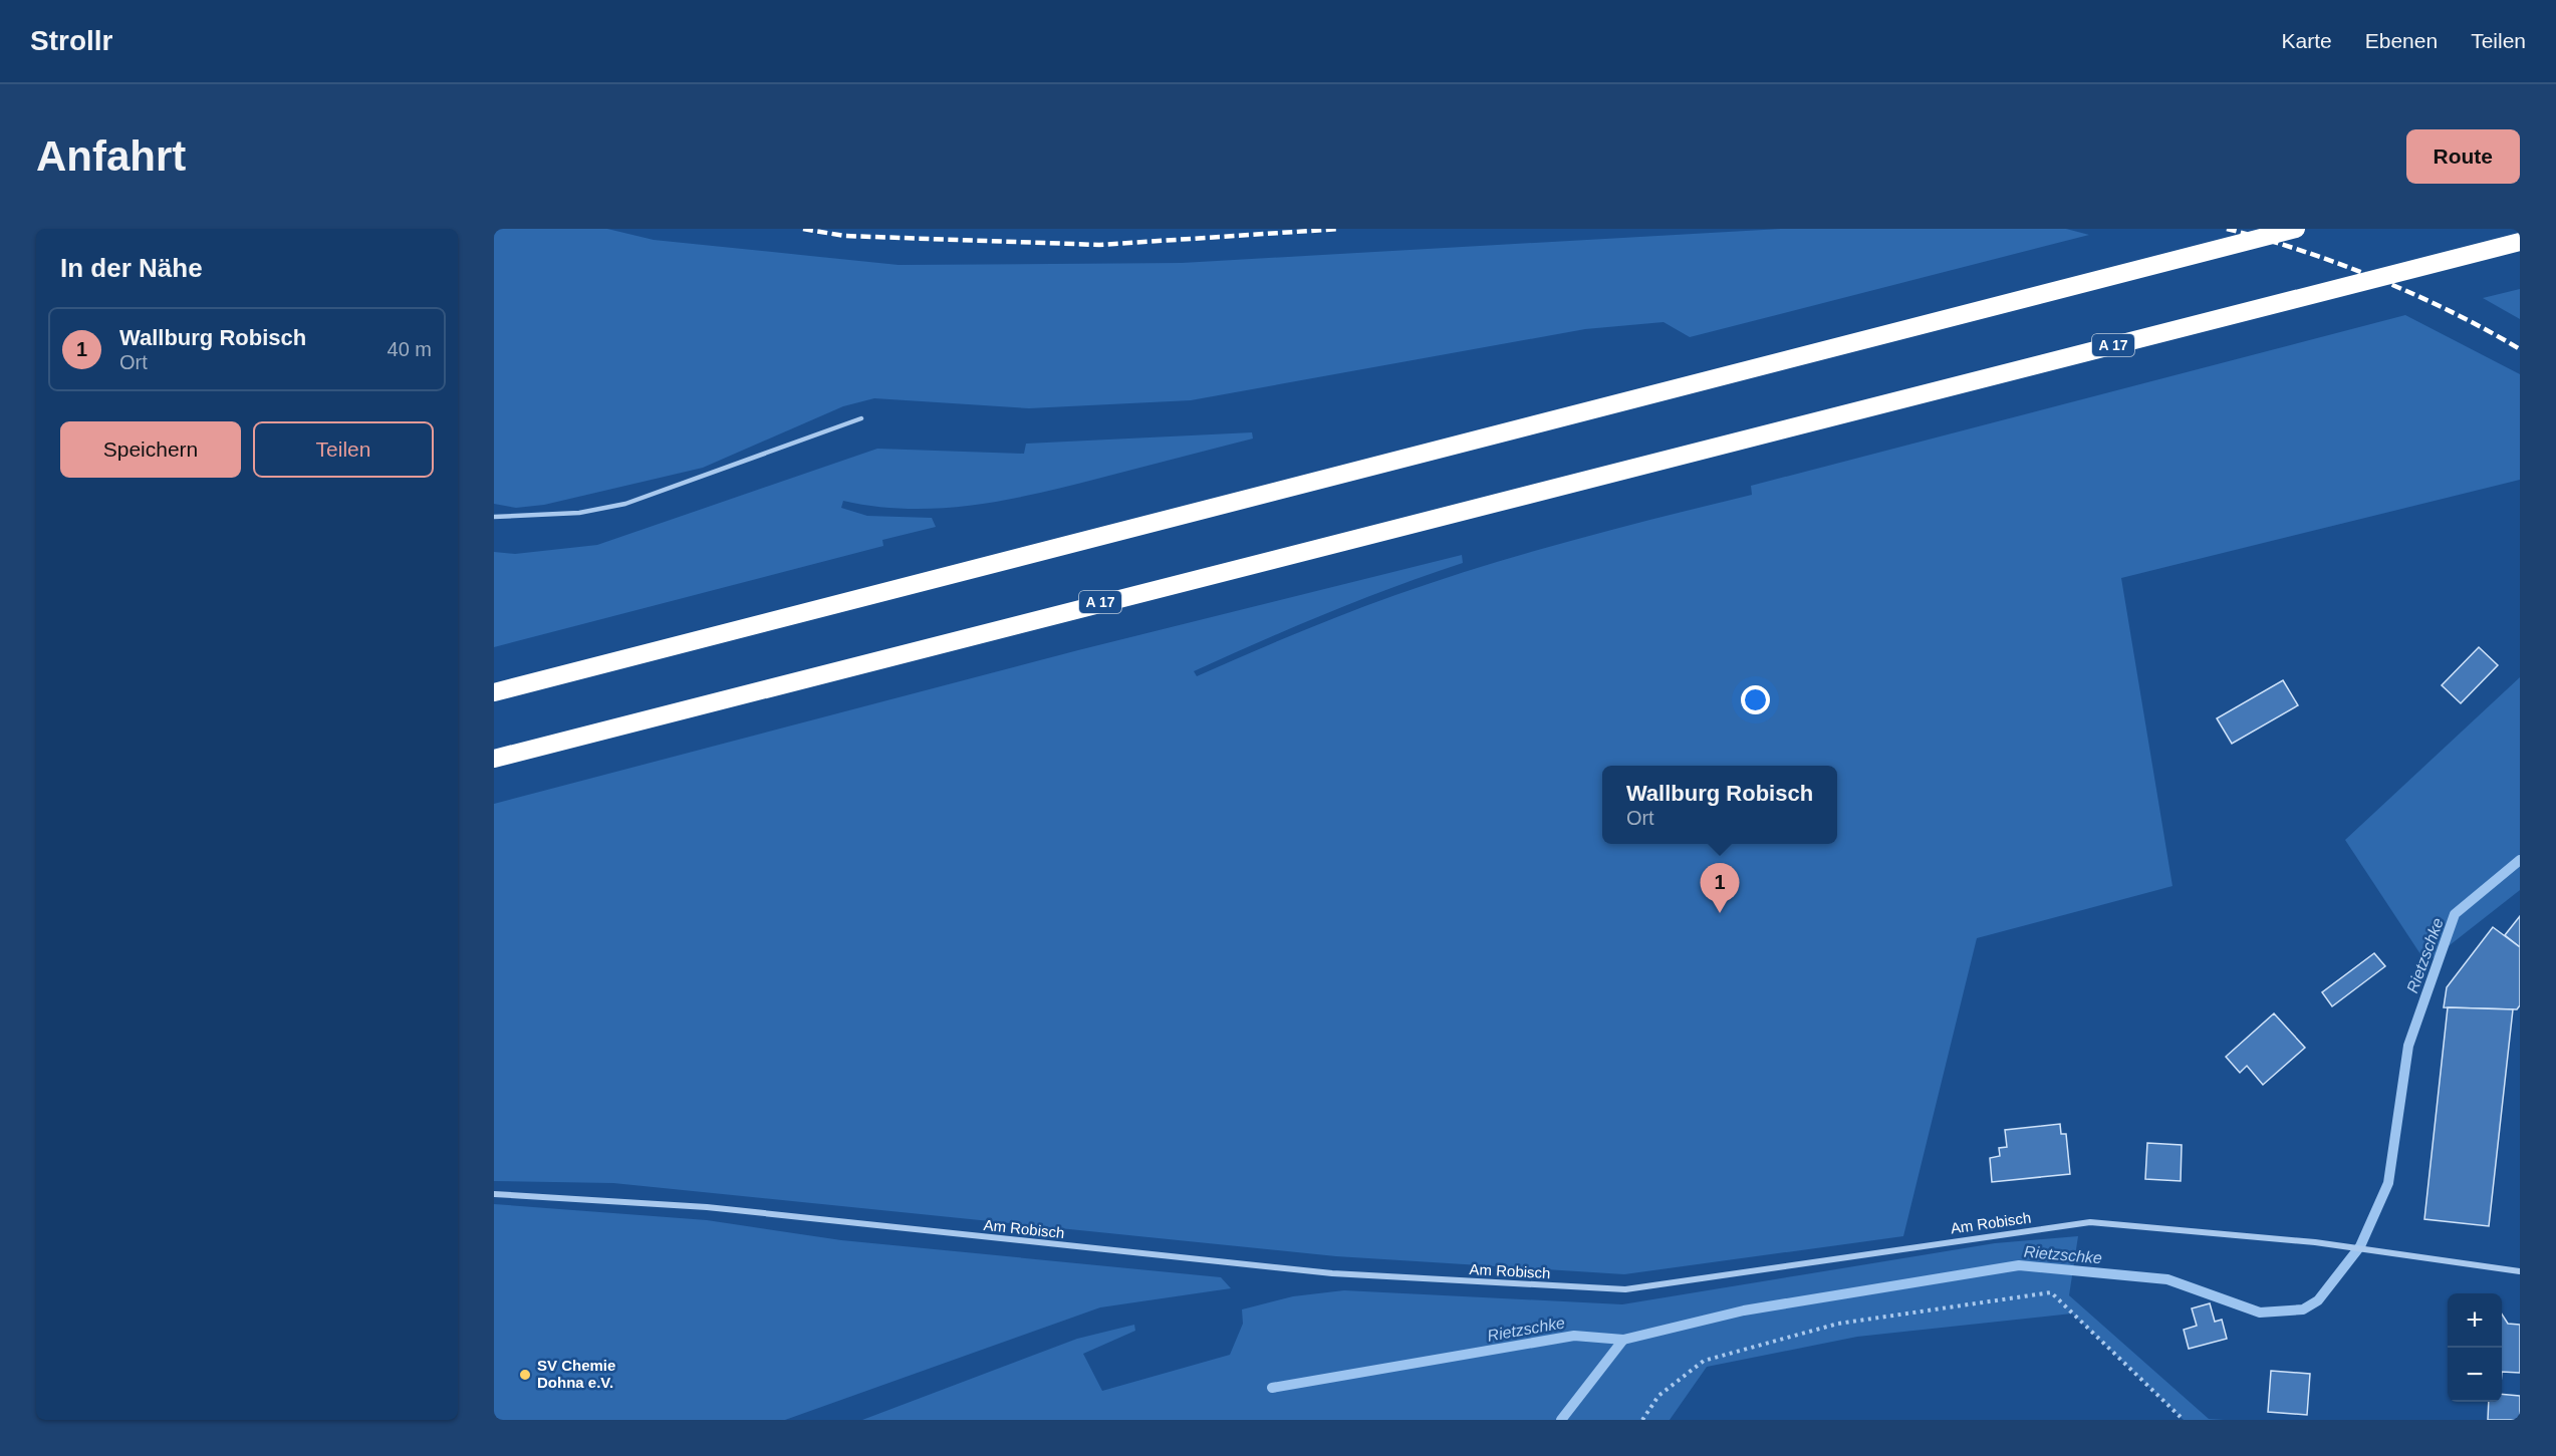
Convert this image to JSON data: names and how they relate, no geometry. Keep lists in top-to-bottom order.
{
  "streets": {
    "highway": ["A 17"],
    "street": ["Am Robisch"]
  },
  "water": ["Rietzschke"],
  "places": ["SV Chemie Dohna e.V."],
  "page": {
    "header": "Strollr",
    "nav": ["Karte", "Ebenen", "Teilen"],
    "buttons": [
      "Route",
      ["Speichern", "Teilen"]
    ],
    "title": "Anfahrt",
    "heading": "In der Nähe",
    "list": [
      {
        "mark": "1",
        "name": "Wallburg Robisch",
        "note": "Ort",
        "value": "40 m"
      }
    ],
    "popup": ["Wallburg Robisch", "Ort"],
    "pins": "1",
    "map_buttons": ["+", "−"]
  }
}
